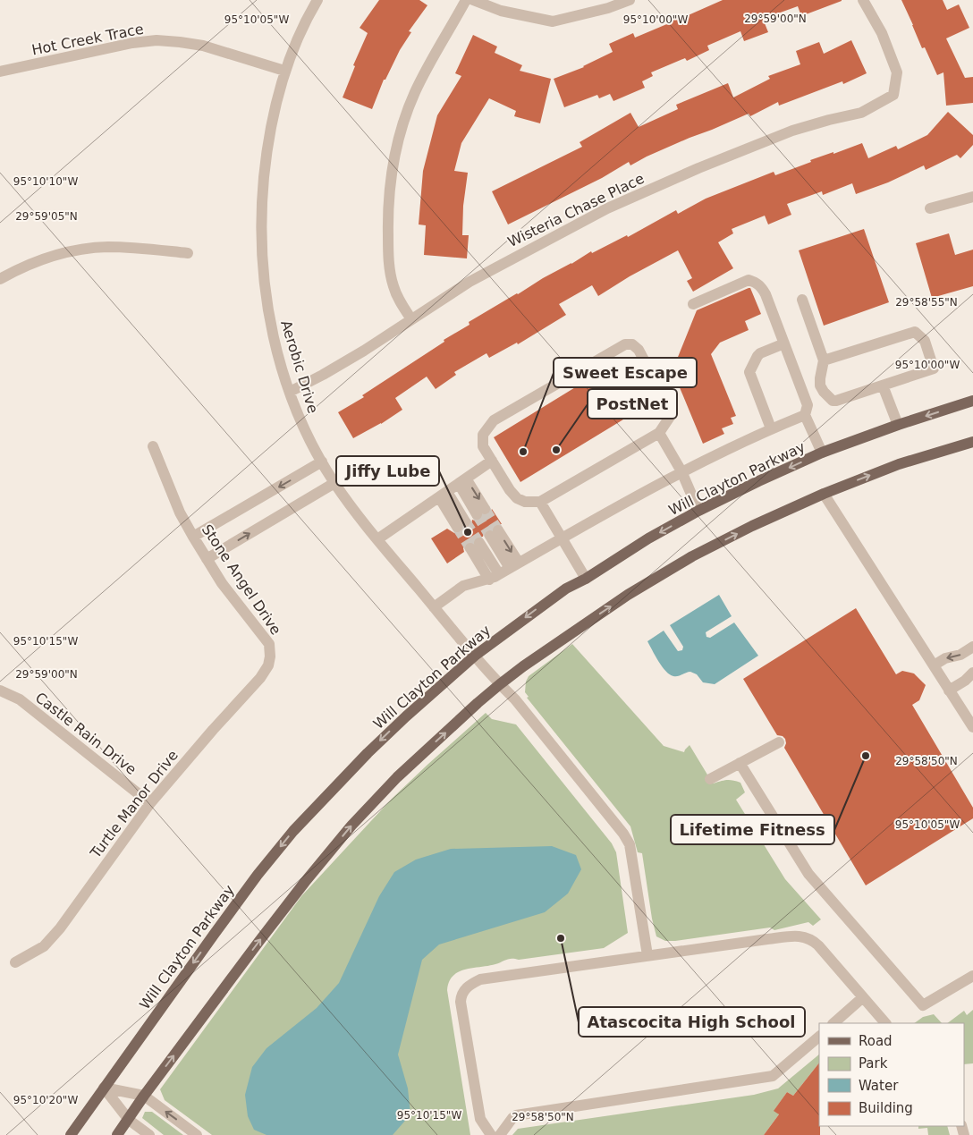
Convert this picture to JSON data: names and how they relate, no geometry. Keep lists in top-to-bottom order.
{
  "streets": {
    "main road": ["Will Clayton Parkway"],
    "street": [
      "Hot Creek Trace",
      "Wisteria Chase Place",
      "Aerobic Drive",
      "Stone Angel Drive",
      "Castle Rain Drive",
      "Turtle Manor Drive"
    ]
  },
  "crossings": [
    ["Hot Creek Trace", "Aerobic Drive"],
    ["Wisteria Chase Place", "Aerobic Drive"],
    ["Aerobic Drive", "Will Clayton Parkway"],
    ["Stone Angel Drive", "Turtle Manor Drive"],
    ["Castle Rain Drive", "Turtle Manor Drive"]
  ],
  "places": [
    "PostNet",
    "Sweet Escape",
    "Jiffy Lube",
    "Lifetime Fitness",
    "Atascocita High School"
  ],
  "legend": [
    "Road",
    "Park",
    "Water",
    "Building"
  ],
  "coordinates": [
    "29°59'00\"N",
    "95°10'05\"W",
    "95°10'00\"W",
    "95°10'10\"W",
    "29°59'05\"N",
    "29°58'55\"N",
    "95°10'15\"W",
    "29°58'50\"N",
    "95°10'20\"W"
  ]
}
